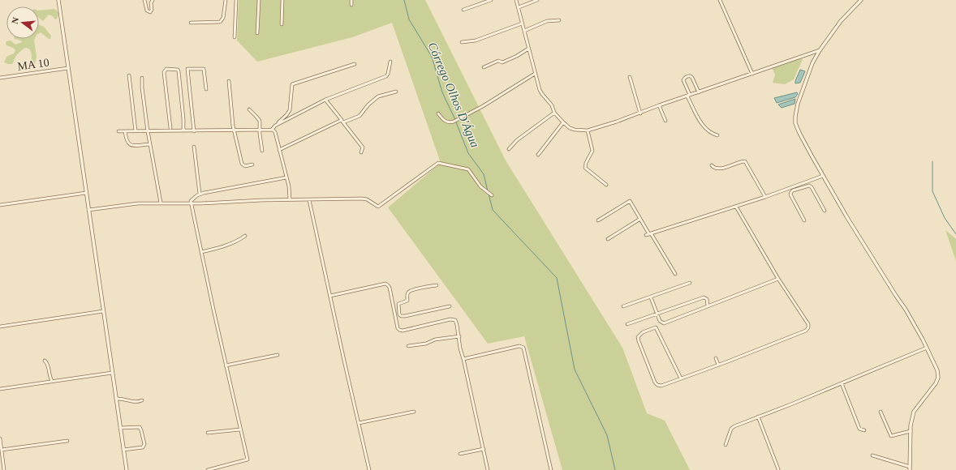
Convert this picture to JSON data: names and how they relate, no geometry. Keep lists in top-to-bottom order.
{
  "streets": {
    "street": ["MA 10"]
  },
  "water": ["Córrego Olhos D'Água"],
  "north": "left"
}
